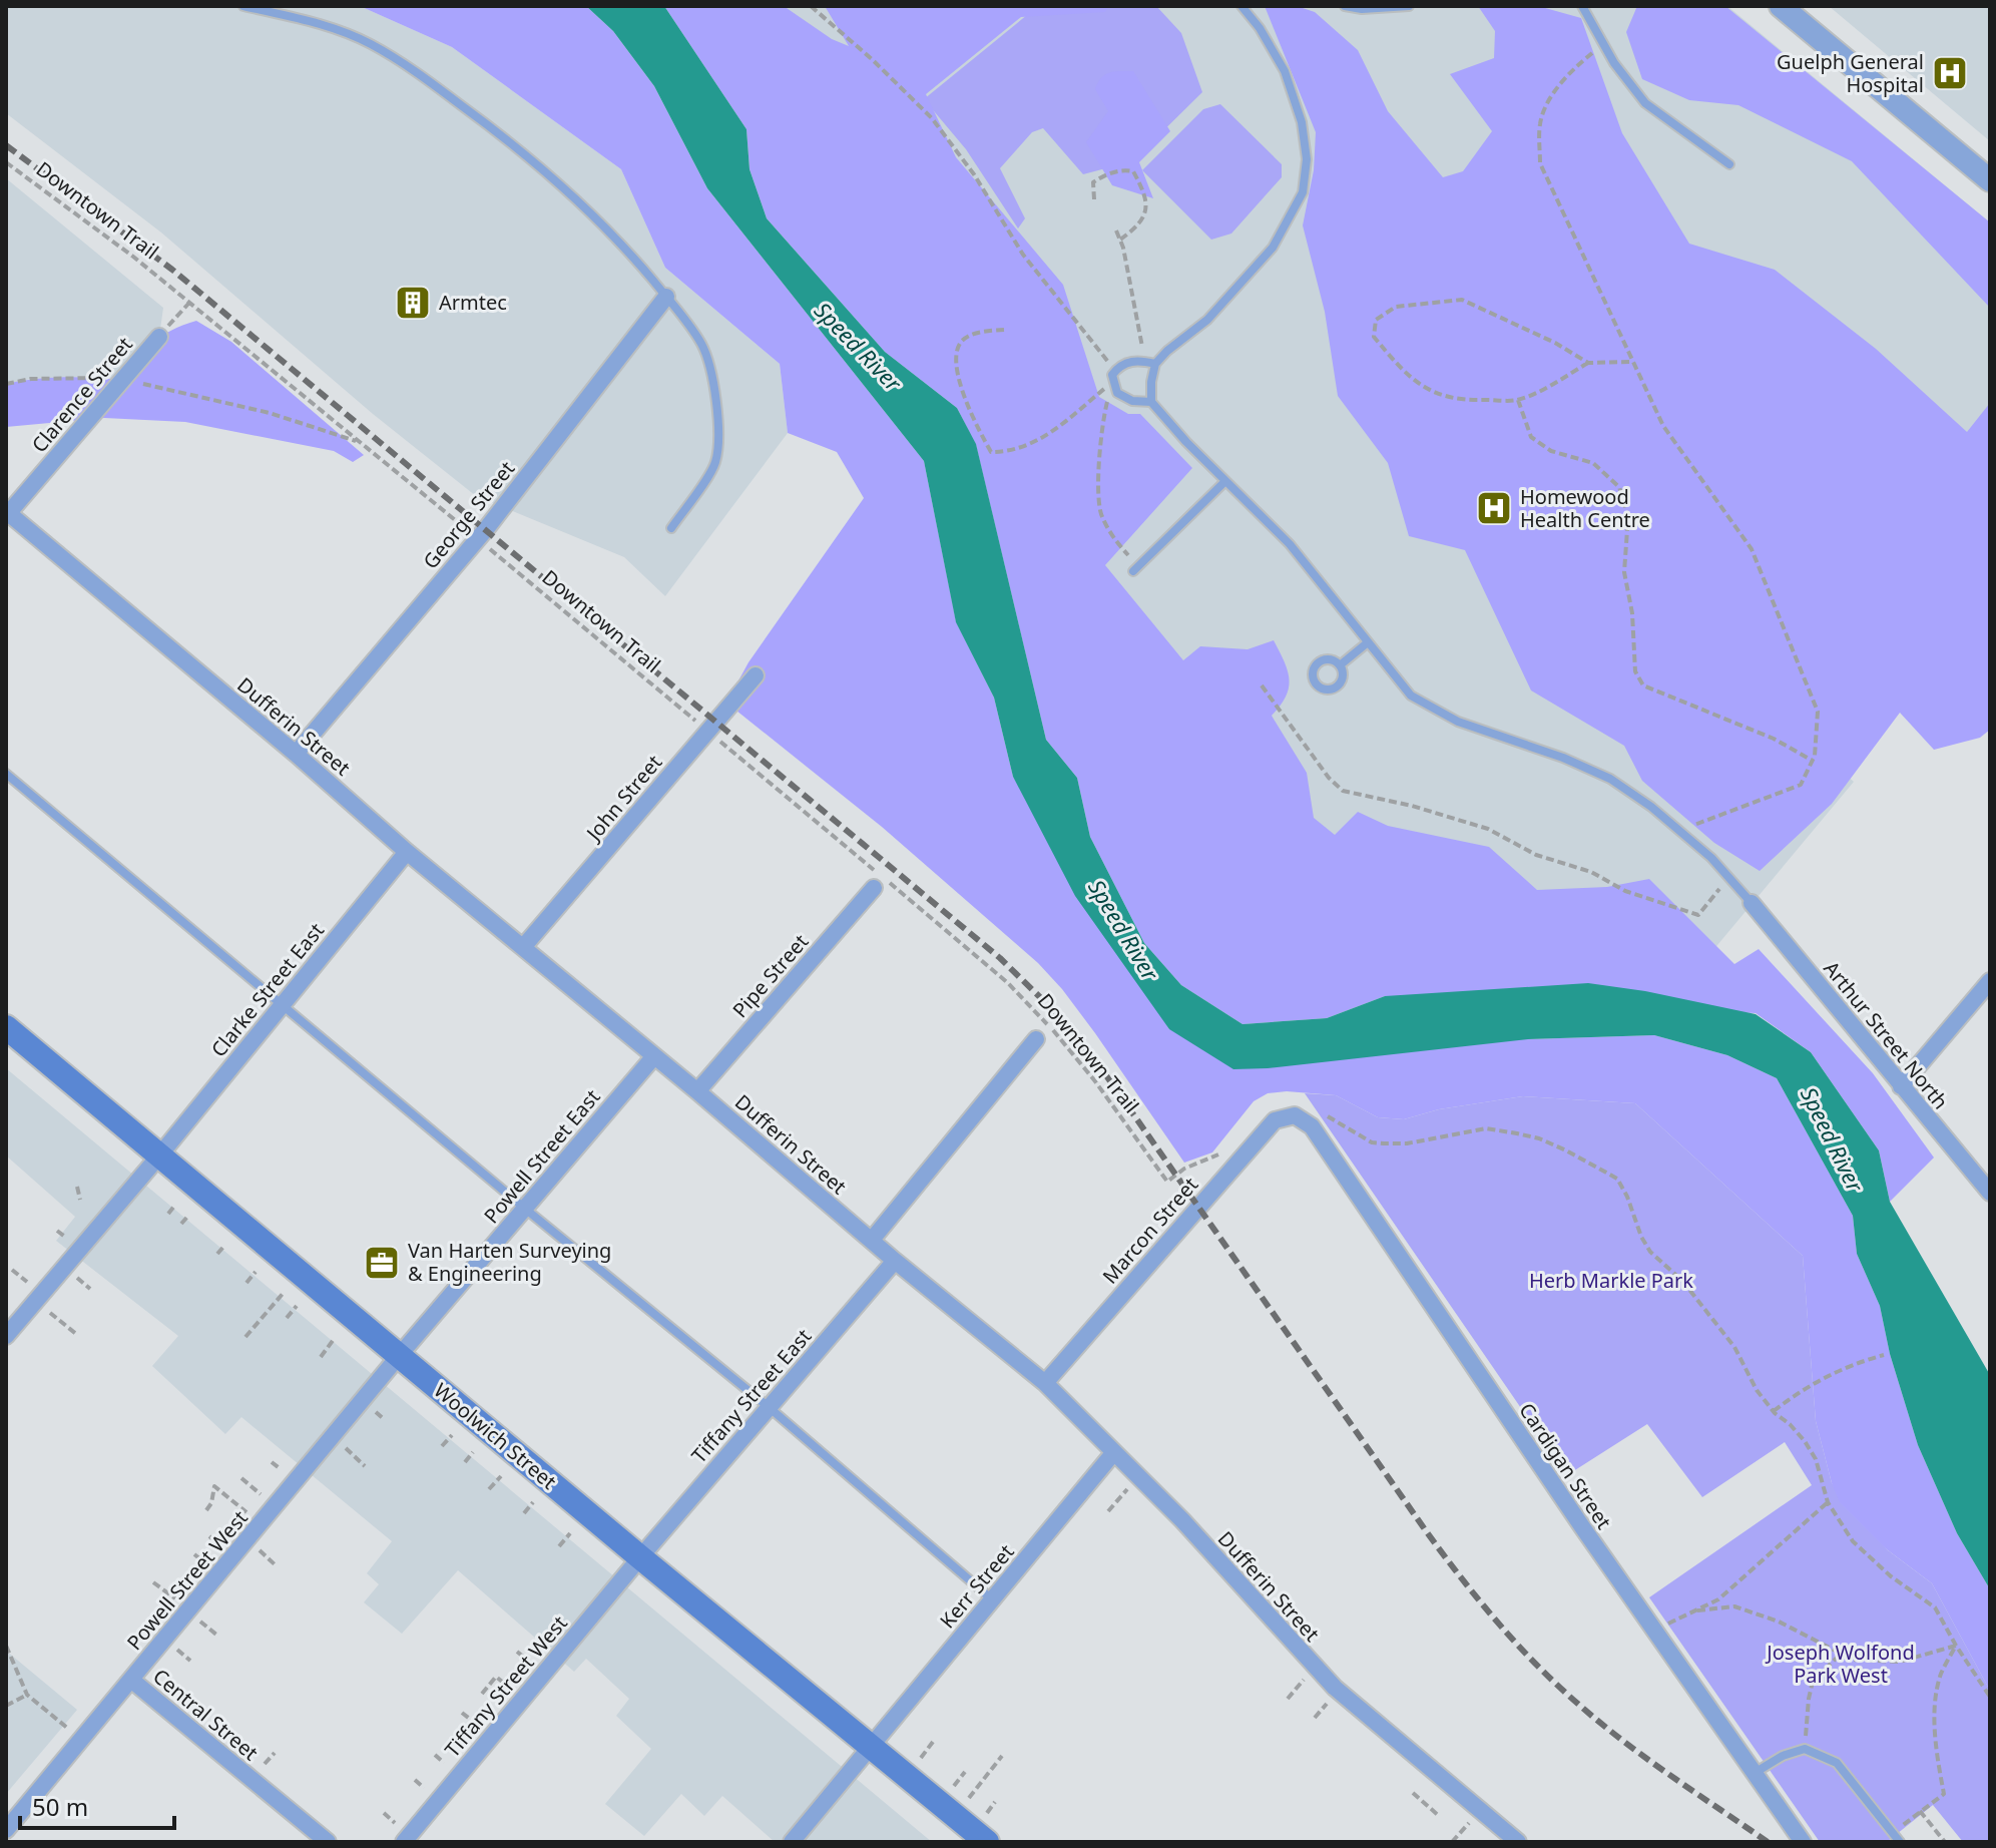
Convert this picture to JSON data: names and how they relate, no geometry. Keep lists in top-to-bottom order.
{
  "streets": {
    "main road": ["Woolwich Street"],
    "street": [
      "Clarence Street",
      "George Street",
      "Dufferin Street",
      "John Street",
      "Pipe Street",
      "Clarke Street East",
      "Arthur Street North",
      "Powell Street East",
      "Marcon Street",
      "Tiffany Street East",
      "Cardigan Street",
      "Powell Street West",
      "Kerr Street",
      "Tiffany Street West",
      "Central Street"
    ],
    "path": ["Downtown Trail"]
  },
  "crossings": [
    ["Downtown Trail", "George Street"],
    ["Downtown Trail", "John Street"],
    ["Clarence Street", "Dufferin Street"],
    ["George Street", "Dufferin Street"],
    ["Dufferin Street", "John Street"],
    ["Dufferin Street", "Pipe Street"],
    ["Dufferin Street", "Clarke Street East"],
    ["Dufferin Street", "Powell Street East"],
    ["Dufferin Street", "Marcon Street"],
    ["Dufferin Street", "Tiffany Street East"],
    ["Dufferin Street", "Kerr Street"],
    ["Clarke Street East", "Woolwich Street"],
    ["Powell Street East", "Woolwich Street"],
    ["Powell Street East", "Powell Street West"],
    ["Marcon Street", "Cardigan Street"],
    ["Tiffany Street East", "Woolwich Street"],
    ["Tiffany Street East", "Tiffany Street West"],
    ["Woolwich Street", "Powell Street West"],
    ["Woolwich Street", "Kerr Street"],
    ["Woolwich Street", "Tiffany Street West"],
    ["Powell Street West", "Central Street"]
  ],
  "water": ["Speed River"],
  "parks": ["Herb Markle Park", "Joseph Wolfond Park West"],
  "places": {
    "hospital": ["Guelph General Hospital", "Homewood Health Centre"],
    "building": ["Armtec"],
    "office": ["Van Harten Surveying & Engineering"]
  },
  "scale_bar": "50 m"
}
